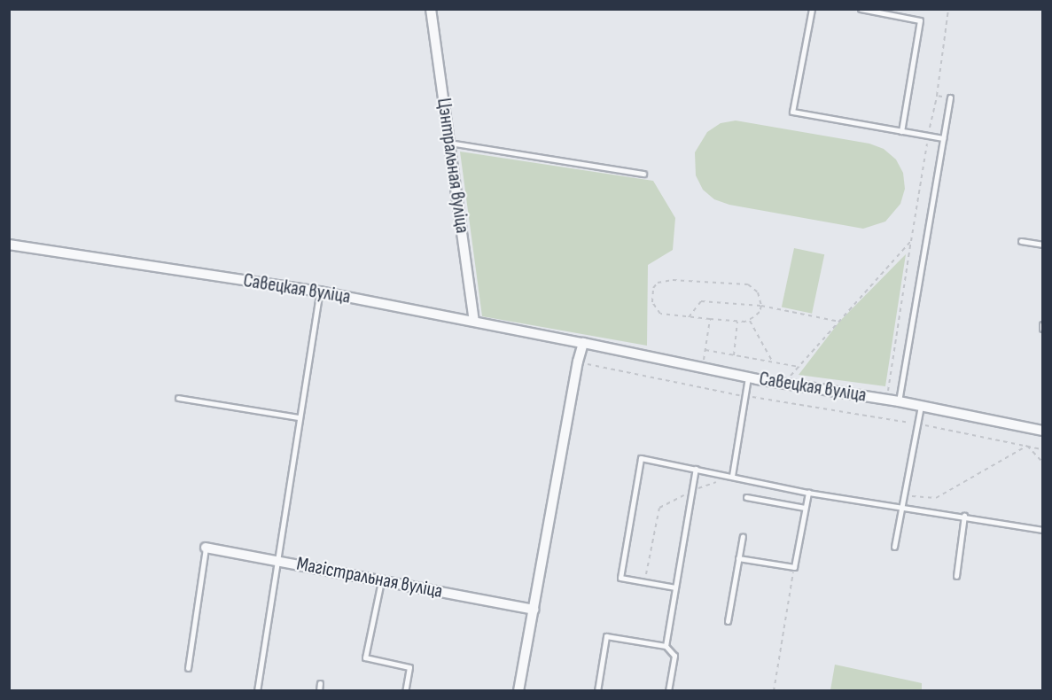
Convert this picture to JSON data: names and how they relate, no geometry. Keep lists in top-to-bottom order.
{
  "streets": {
    "street": ["Цэнтральная вуліца", "Савецкая вуліца", "Магістральная вуліца"]
  },
  "crossings": [
    ["Цэнтральная вуліца", "Савецкая вуліца"]
  ]
}
